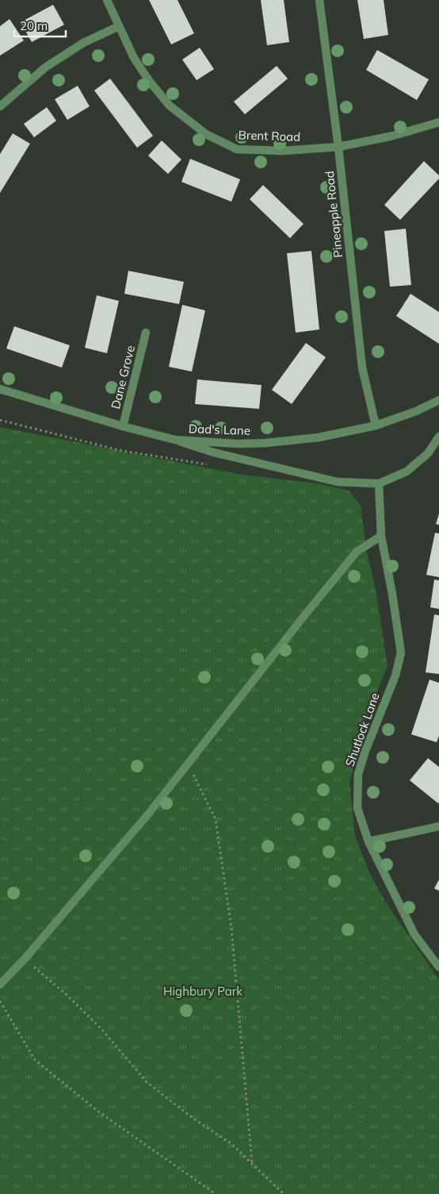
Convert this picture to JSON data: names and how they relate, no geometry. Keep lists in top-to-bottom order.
{
  "streets": {
    "street": [
      "Brent Road",
      "Pineapple Road",
      "Dane Grove",
      "Dad's Lane",
      "Shutlock Lane"
    ]
  },
  "crossings": [
    ["Brent Road", "Pineapple Road"],
    ["Pineapple Road", "Dad's Lane"],
    ["Dane Grove", "Dad's Lane"]
  ],
  "parks": ["Highbury Park"],
  "scale_bar": "20 m"
}
